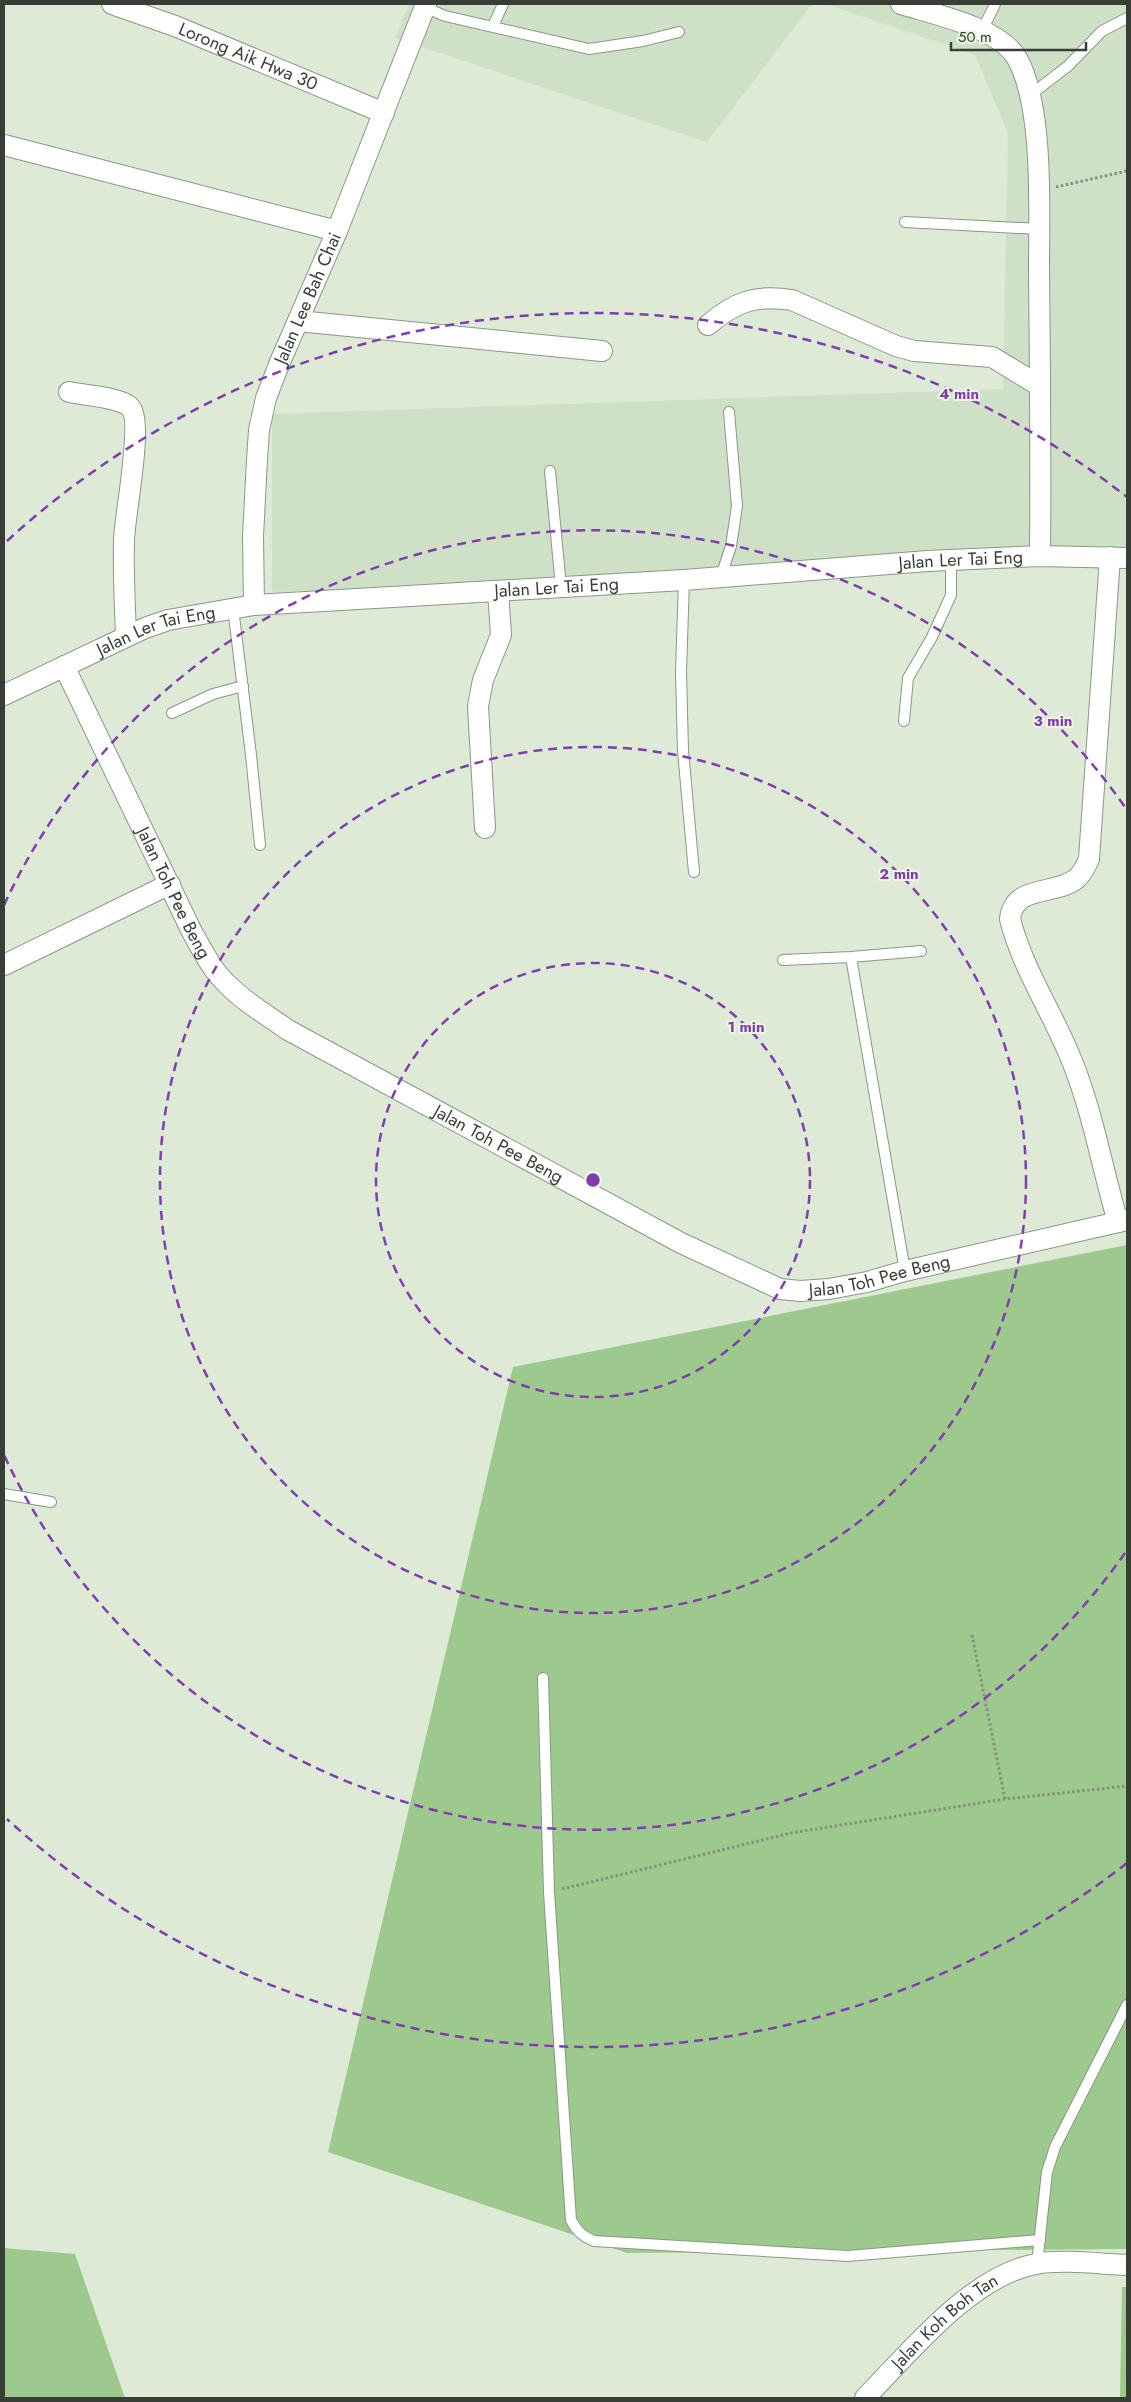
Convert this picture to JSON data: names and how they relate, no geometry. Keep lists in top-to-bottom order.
{
  "streets": {
    "street": [
      "Lorong Aik Hwa 30",
      "Jalan Lee Bah Chai",
      "Jalan Ler Tai Eng",
      "Jalan Toh Pee Beng",
      "Jalan Koh Boh Tan"
    ]
  },
  "crossings": [
    ["Lorong Aik Hwa 30", "Jalan Lee Bah Chai"],
    ["Jalan Lee Bah Chai", "Jalan Ler Tai Eng"],
    ["Jalan Ler Tai Eng", "Jalan Toh Pee Beng"]
  ],
  "scale_bar": "50 m",
  "rings": [
    "4 min",
    "3 min",
    "2 min",
    "1 min"
  ]
}
